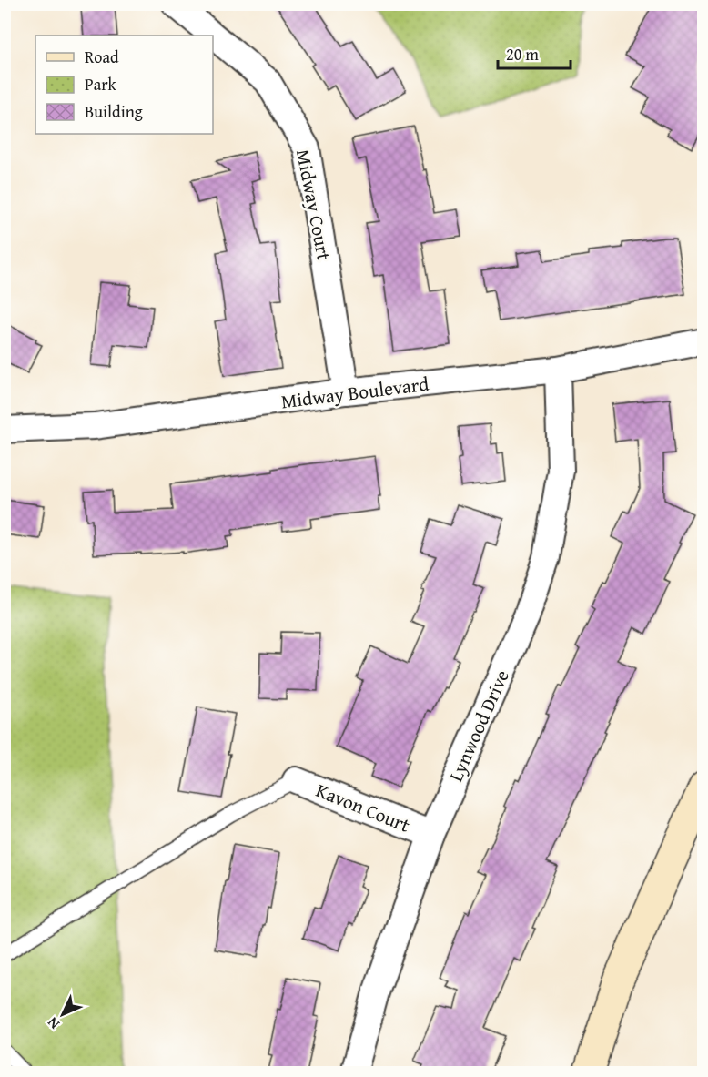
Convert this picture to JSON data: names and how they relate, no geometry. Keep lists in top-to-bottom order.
{
  "streets": {
    "street": [
      "Midway Court",
      "Midway Boulevard",
      "Lynwood Drive",
      "Kavon Court"
    ]
  },
  "crossings": [
    ["Midway Court", "Midway Boulevard"],
    ["Midway Boulevard", "Lynwood Drive"],
    ["Lynwood Drive", "Kavon Court"]
  ],
  "legend": ["Road", "Park", "Building"],
  "scale_bar": "20 m",
  "north": "bottom left"
}
